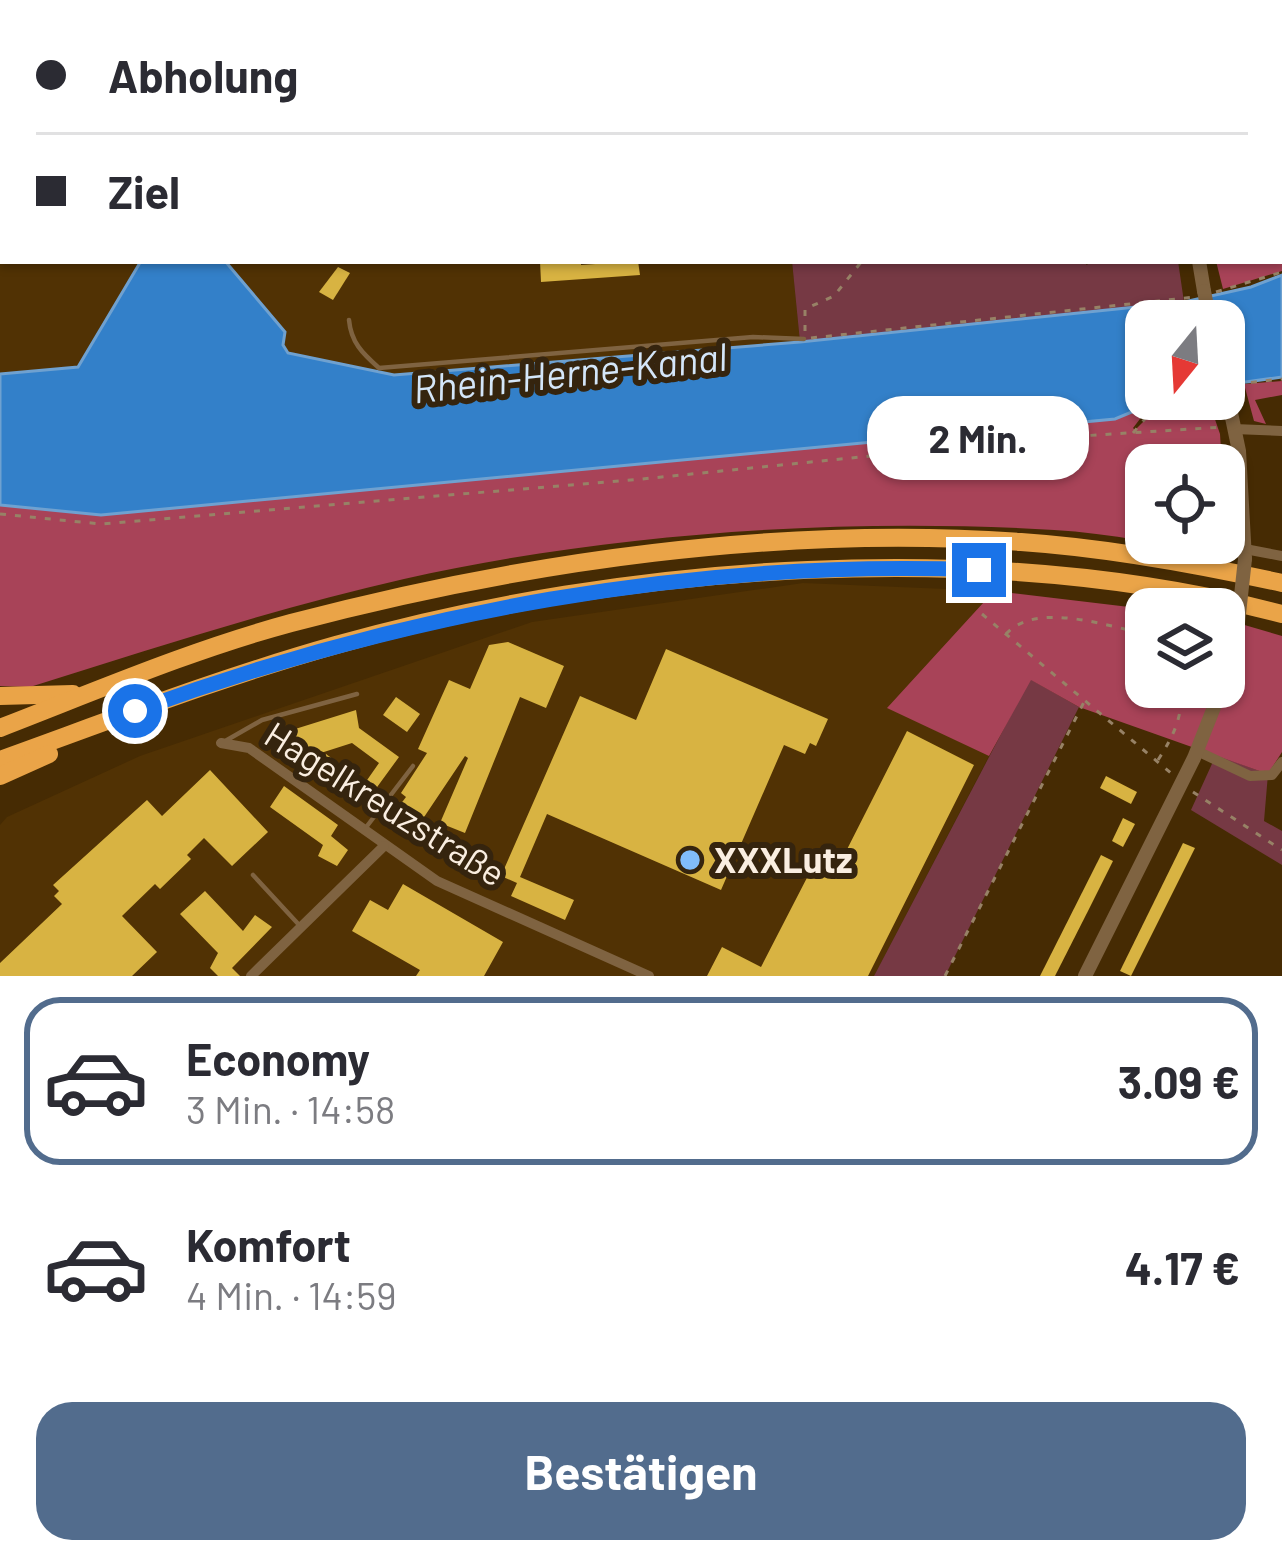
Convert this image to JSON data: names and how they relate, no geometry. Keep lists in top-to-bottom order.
{
  "streets": {
    "street": ["Hagelkreuzstraße"]
  },
  "water": ["Rhein-Herne-Kanal"],
  "places": ["XXXLutz"],
  "north": "bottom",
  "page": {
    "banner": ["Abholung", "Ziel"],
    "bubble": "2 Min.",
    "list": [
      {
        "name": "Economy",
        "note": "3 Min. · 14:58",
        "value": "3.09 €"
      },
      {
        "name": "Komfort",
        "note": "4 Min. · 14:59",
        "value": "4.17 €"
      }
    ],
    "buttons": "Bestätigen"
  }
}
